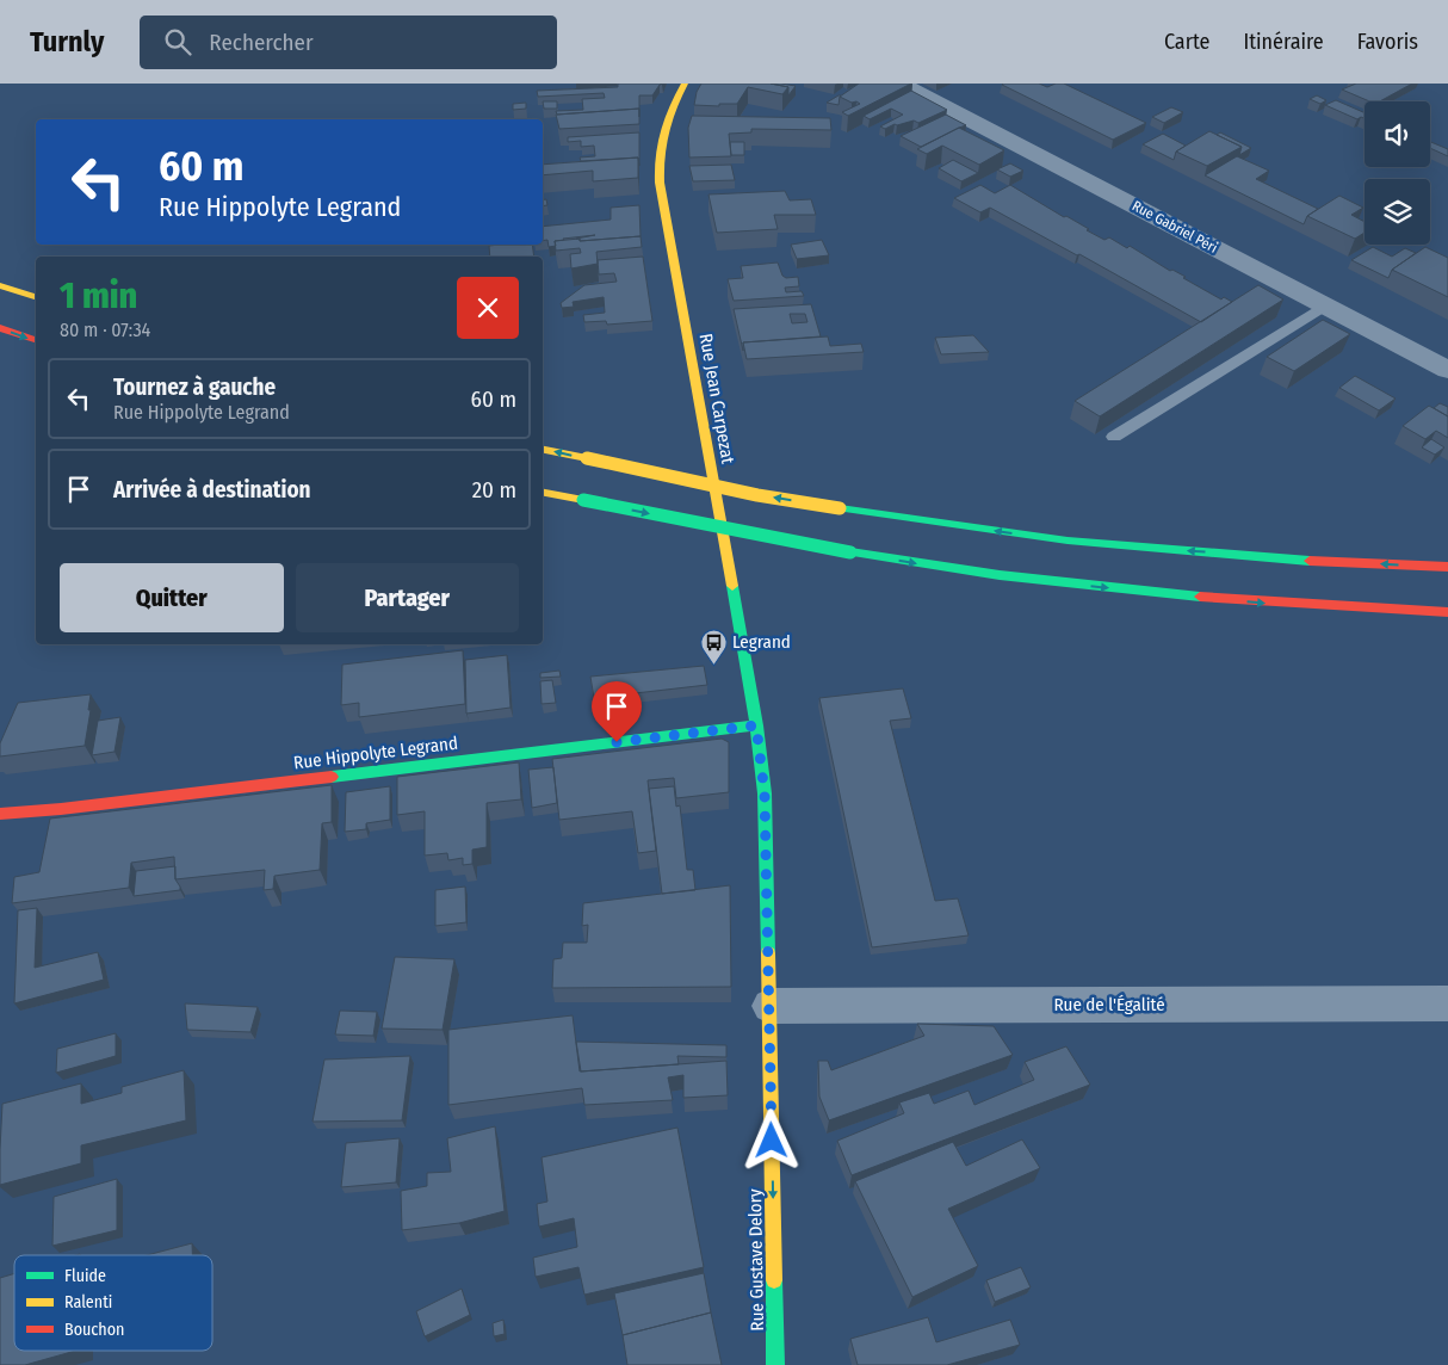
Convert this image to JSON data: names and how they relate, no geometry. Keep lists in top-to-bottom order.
{
  "streets": {
    "main road": ["Rue Jean Carpezat", "Rue Hippolyte Legrand", "Rue Gustave Delory"],
    "street": ["Rue Gabriel Péri", "Rue de l'Égalité"]
  },
  "crossings": [
    ["Rue Jean Carpezat", "Rue Hippolyte Legrand"],
    ["Rue Jean Carpezat", "Rue Gustave Delory"],
    ["Rue Hippolyte Legrand", "Rue Gustave Delory"],
    ["Rue de l'Égalité", "Rue Gustave Delory"]
  ],
  "one_way": ["Rue Gustave Delory"],
  "places": {
    "bus stop": ["Legrand"]
  },
  "legend": ["Fluide", "Ralenti", "Bouchon"],
  "page": {
    "header": "Turnly",
    "search": "Rechercher",
    "nav": ["Carte", "Itinéraire", "Favoris"],
    "turn": ["60 m", "Rue Hippolyte Legrand"],
    "heading": ["1 min", "80 m · 07:34"],
    "list": [
      {
        "name": "Tournez à gauche",
        "note": "Rue Hippolyte Legrand",
        "value": "60 m"
      },
      {
        "name": "Arrivée à destination",
        "value": "20 m"
      }
    ],
    "buttons": ["Quitter", "Partager"]
  }
}
